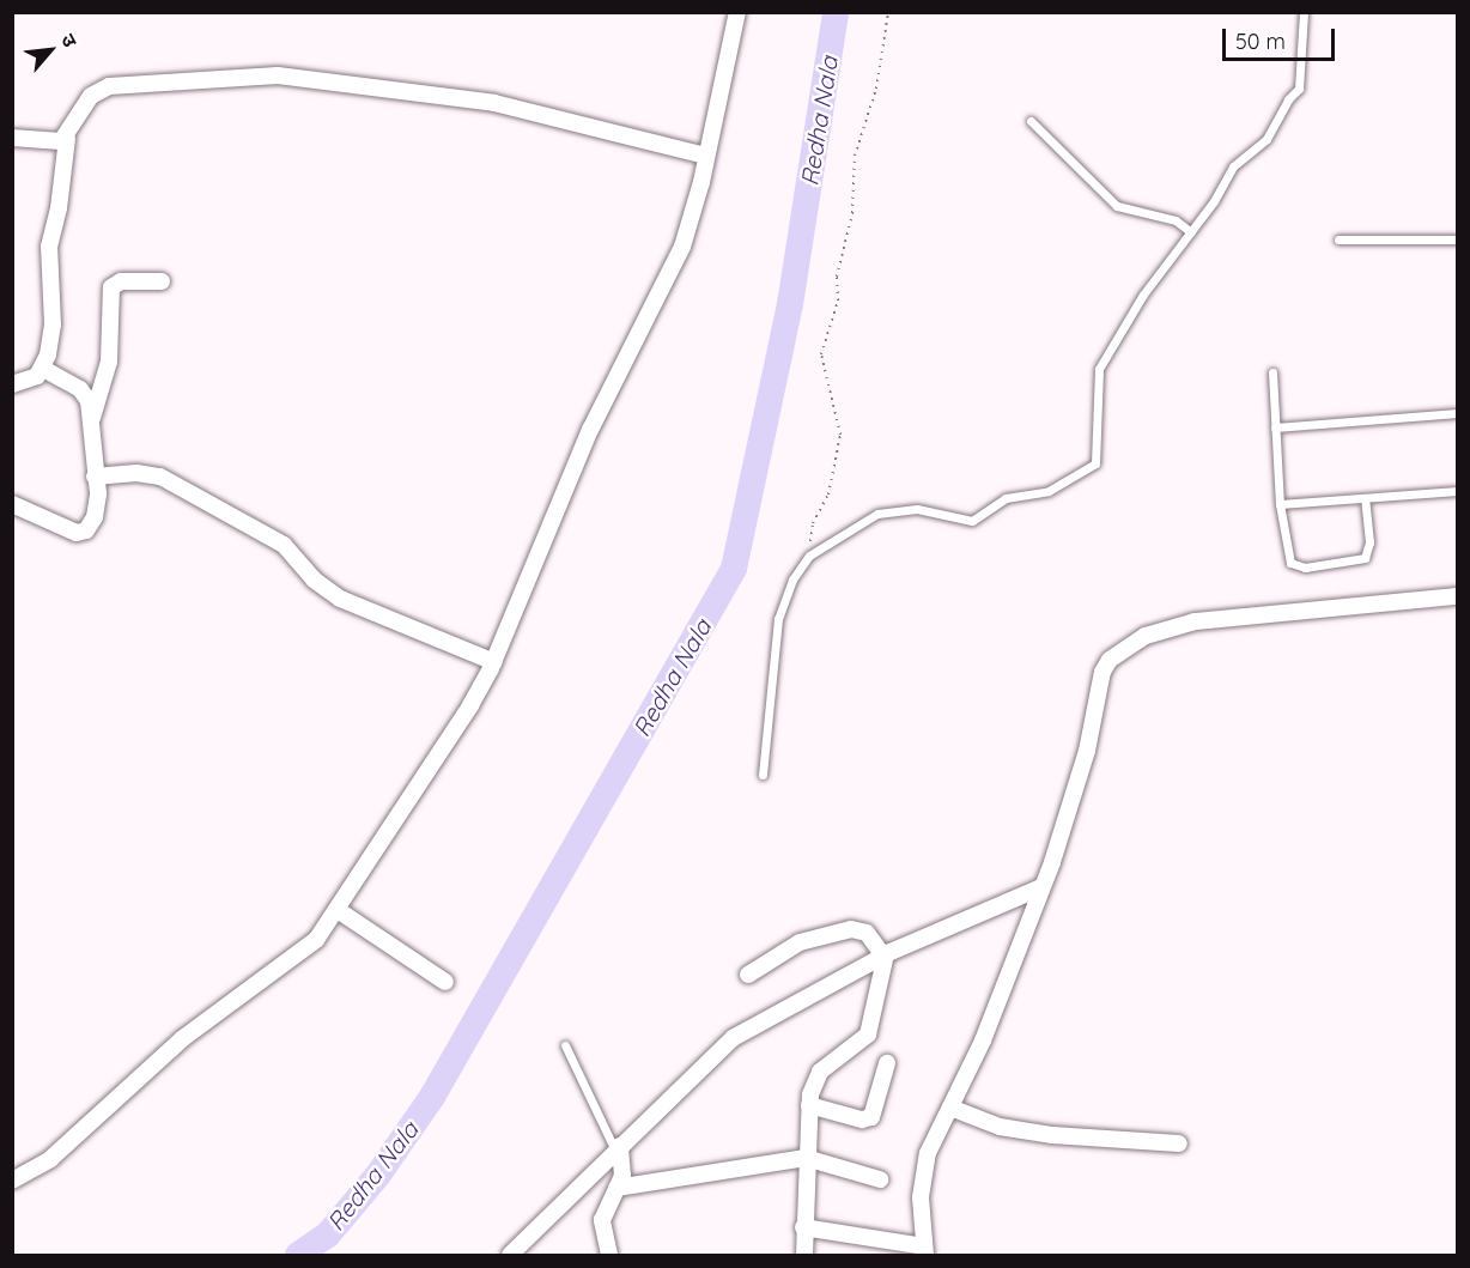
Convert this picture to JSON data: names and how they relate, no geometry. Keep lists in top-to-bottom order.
{
  "water": ["Redha Nala"],
  "scale_bar": "50 m",
  "north": "top right"
}
